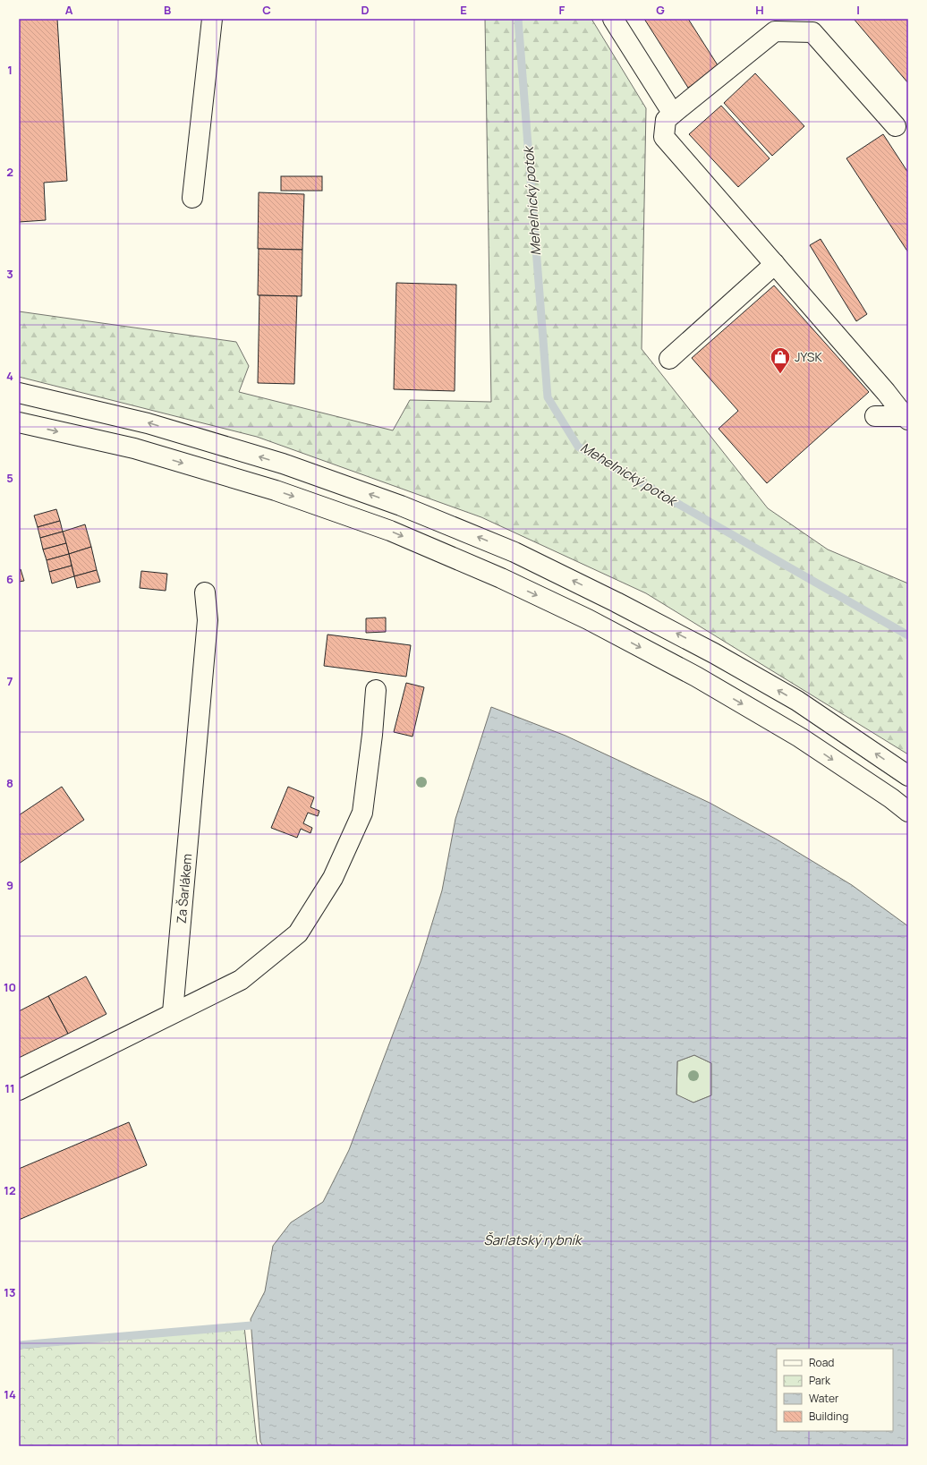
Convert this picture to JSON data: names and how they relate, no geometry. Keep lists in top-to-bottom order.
{
  "streets": {
    "main road": ["Za Šarlákem"]
  },
  "water": ["Mehelnický potok", "Šarlatský rybník"],
  "places": {
    "shop": ["JYSK"]
  },
  "legend": [
    "Road",
    "Park",
    "Water",
    "Building"
  ],
  "grid": {
    "columns": [
      "A",
      "B",
      "C",
      "D",
      "E",
      "F",
      "G",
      "H",
      "I"
    ],
    "rows": [
      "1",
      "2",
      "3",
      "4",
      "5",
      "6",
      "7",
      "8",
      "9",
      "10",
      "11",
      "12",
      "13",
      "14"
    ]
  }
}
